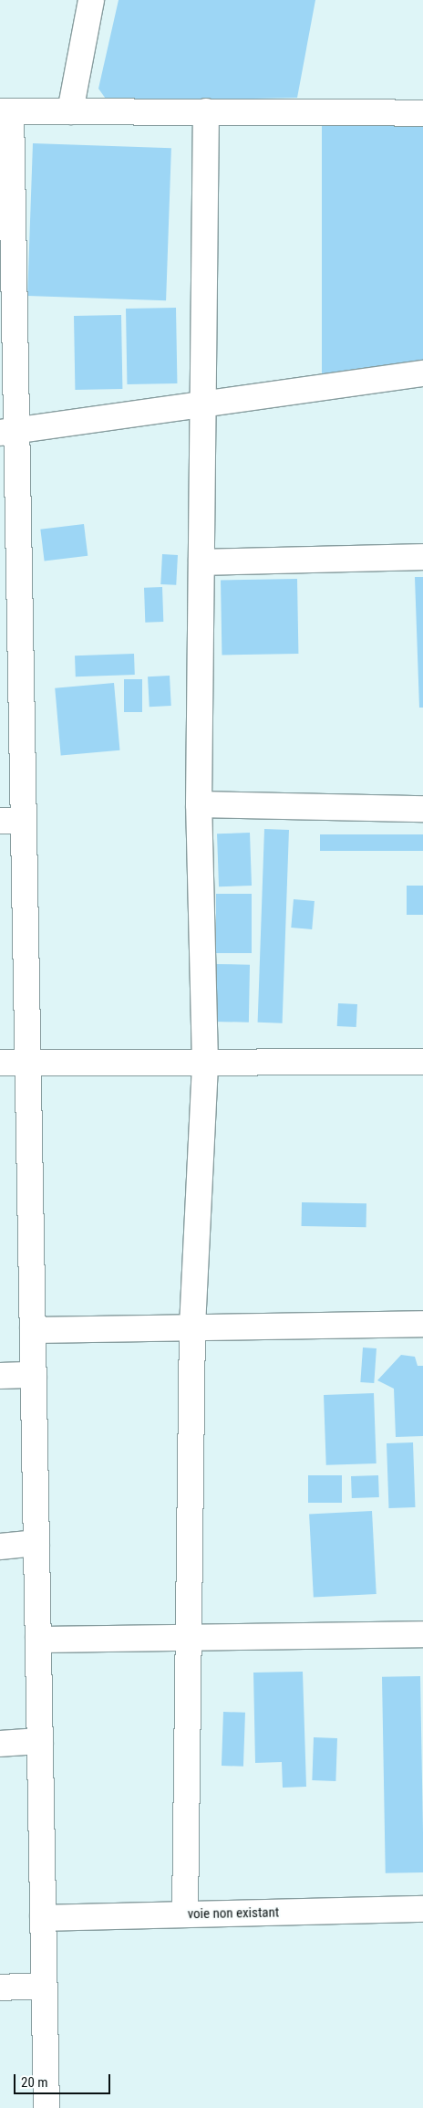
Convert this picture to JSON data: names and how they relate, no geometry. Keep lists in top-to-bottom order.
{
  "streets": {
    "street": ["voie non existant"]
  },
  "scale_bar": "20 m"
}
